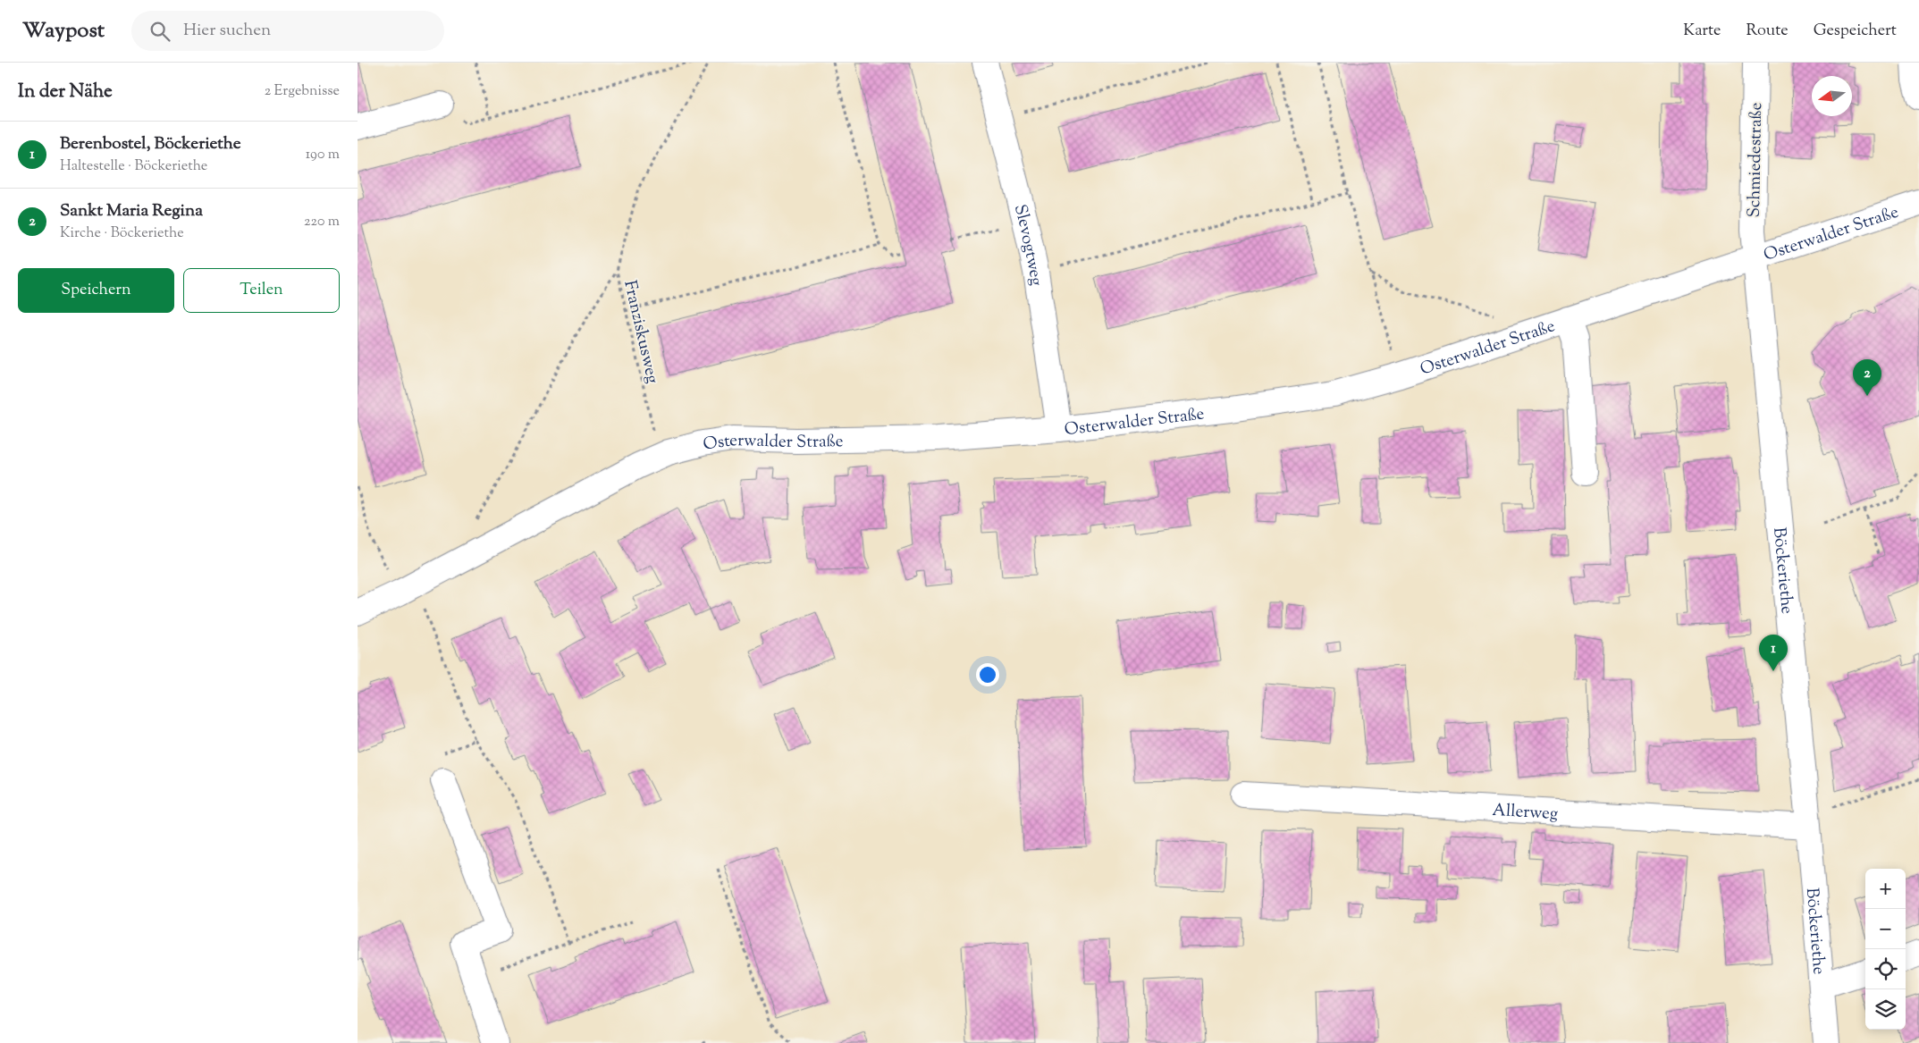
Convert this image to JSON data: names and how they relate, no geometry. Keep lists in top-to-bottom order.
{
  "streets": {
    "street": [
      "Schmiedestraße",
      "Osterwalder Straße",
      "Slevogtweg",
      "Böckeriethe",
      "Allerweg"
    ],
    "path": ["Franziskusweg"]
  },
  "crossings": [
    ["Schmiedestraße", "Osterwalder Straße"],
    ["Schmiedestraße", "Böckeriethe"],
    ["Osterwalder Straße", "Slevogtweg"],
    ["Osterwalder Straße", "Böckeriethe"],
    ["Böckeriethe", "Allerweg"]
  ],
  "north": "left",
  "page": {
    "header": "Waypost",
    "search": "Hier suchen",
    "nav": ["Karte", "Route", "Gespeichert"],
    "heading": ["In der Nähe", "2 Ergebnisse"],
    "list": [
      {
        "mark": "1",
        "name": "Berenbostel, Böckeriethe",
        "note": "Haltestelle · Böckeriethe",
        "value": "190 m"
      },
      {
        "mark": "2",
        "name": "Sankt Maria Regina",
        "note": "Kirche · Böckeriethe",
        "value": "220 m"
      }
    ],
    "buttons": ["Speichern", "Teilen"],
    "pins": ["2", "1"],
    "map_buttons": ["+", "−"]
  }
}
